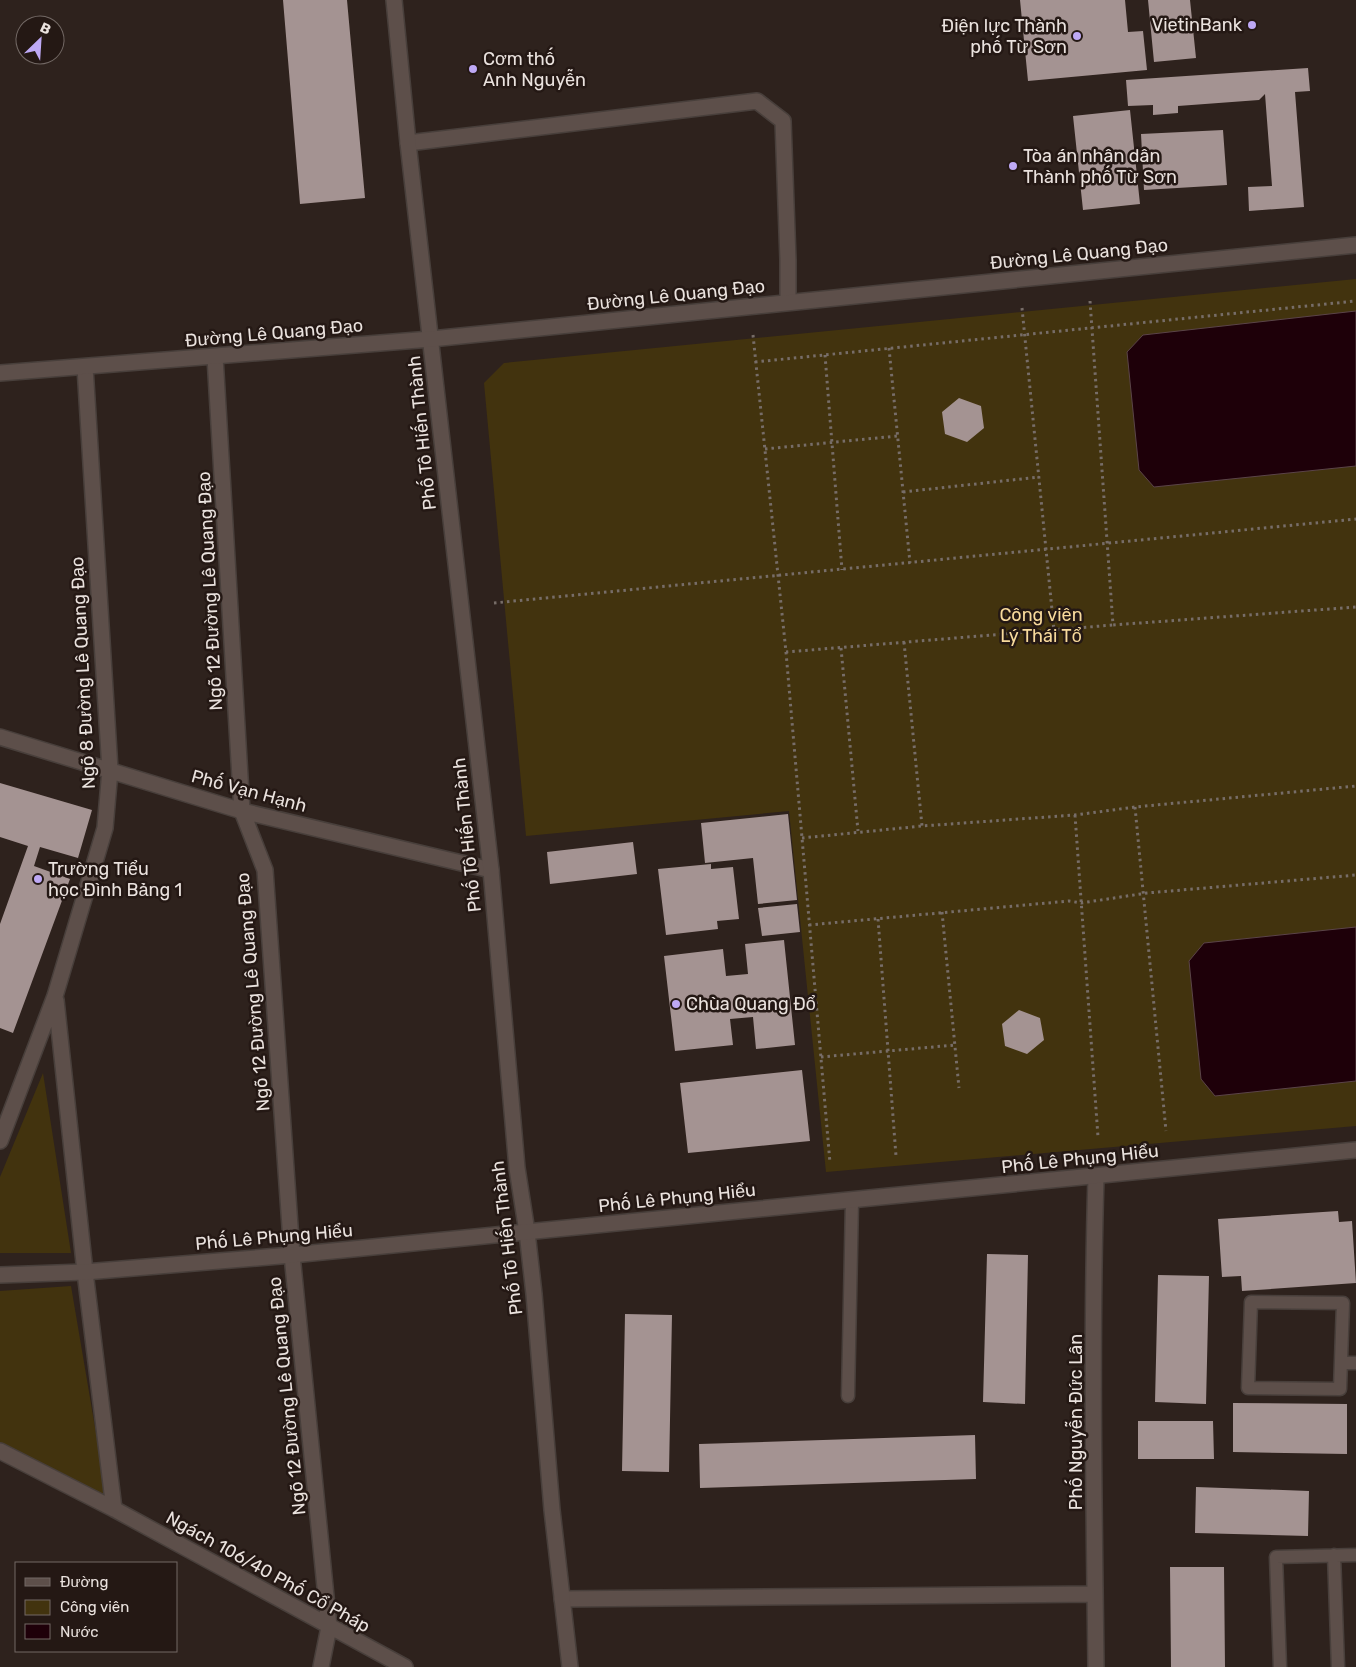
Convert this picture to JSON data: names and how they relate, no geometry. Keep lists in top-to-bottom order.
{
  "streets": {
    "street": [
      "Đường Lê Quang Đạo",
      "Phố Tô Hiến Thành",
      "Ngõ 12 Đường Lê Quang Đạo",
      "Ngõ 8 Đường Lê Quang Đạo",
      "Phố Vạn Hạnh",
      "Phố Lê Phụng Hiểu",
      "Phố Nguyễn Đức Lân",
      "Ngách 106/40 Phố Cổ Pháp"
    ]
  },
  "crossings": [
    ["Đường Lê Quang Đạo", "Phố Tô Hiến Thành"],
    ["Đường Lê Quang Đạo", "Ngõ 12 Đường Lê Quang Đạo"],
    ["Đường Lê Quang Đạo", "Ngõ 8 Đường Lê Quang Đạo"],
    ["Phố Tô Hiến Thành", "Phố Vạn Hạnh"],
    ["Phố Tô Hiến Thành", "Phố Lê Phụng Hiểu"],
    ["Ngõ 12 Đường Lê Quang Đạo", "Phố Vạn Hạnh"],
    ["Ngõ 12 Đường Lê Quang Đạo", "Phố Lê Phụng Hiểu"],
    ["Ngõ 12 Đường Lê Quang Đạo", "Ngách 106/40 Phố Cổ Pháp"],
    ["Ngõ 8 Đường Lê Quang Đạo", "Phố Vạn Hạnh"],
    ["Phố Lê Phụng Hiểu", "Phố Nguyễn Đức Lân"]
  ],
  "parks": ["Công viên Lý Thái Tổ"],
  "places": [
    "VietinBank",
    "Điện lực Thành phố Từ Sơn",
    "Cơm thố Anh Nguyễn",
    "Tòa án nhân dân Thành phố Từ Sơn",
    "Trường Tiểu học Đình Bảng 1",
    "Chùa Quang Đổ"
  ],
  "legend": ["Đường", "Công viên", "Nước"],
  "north": "top right"
}
